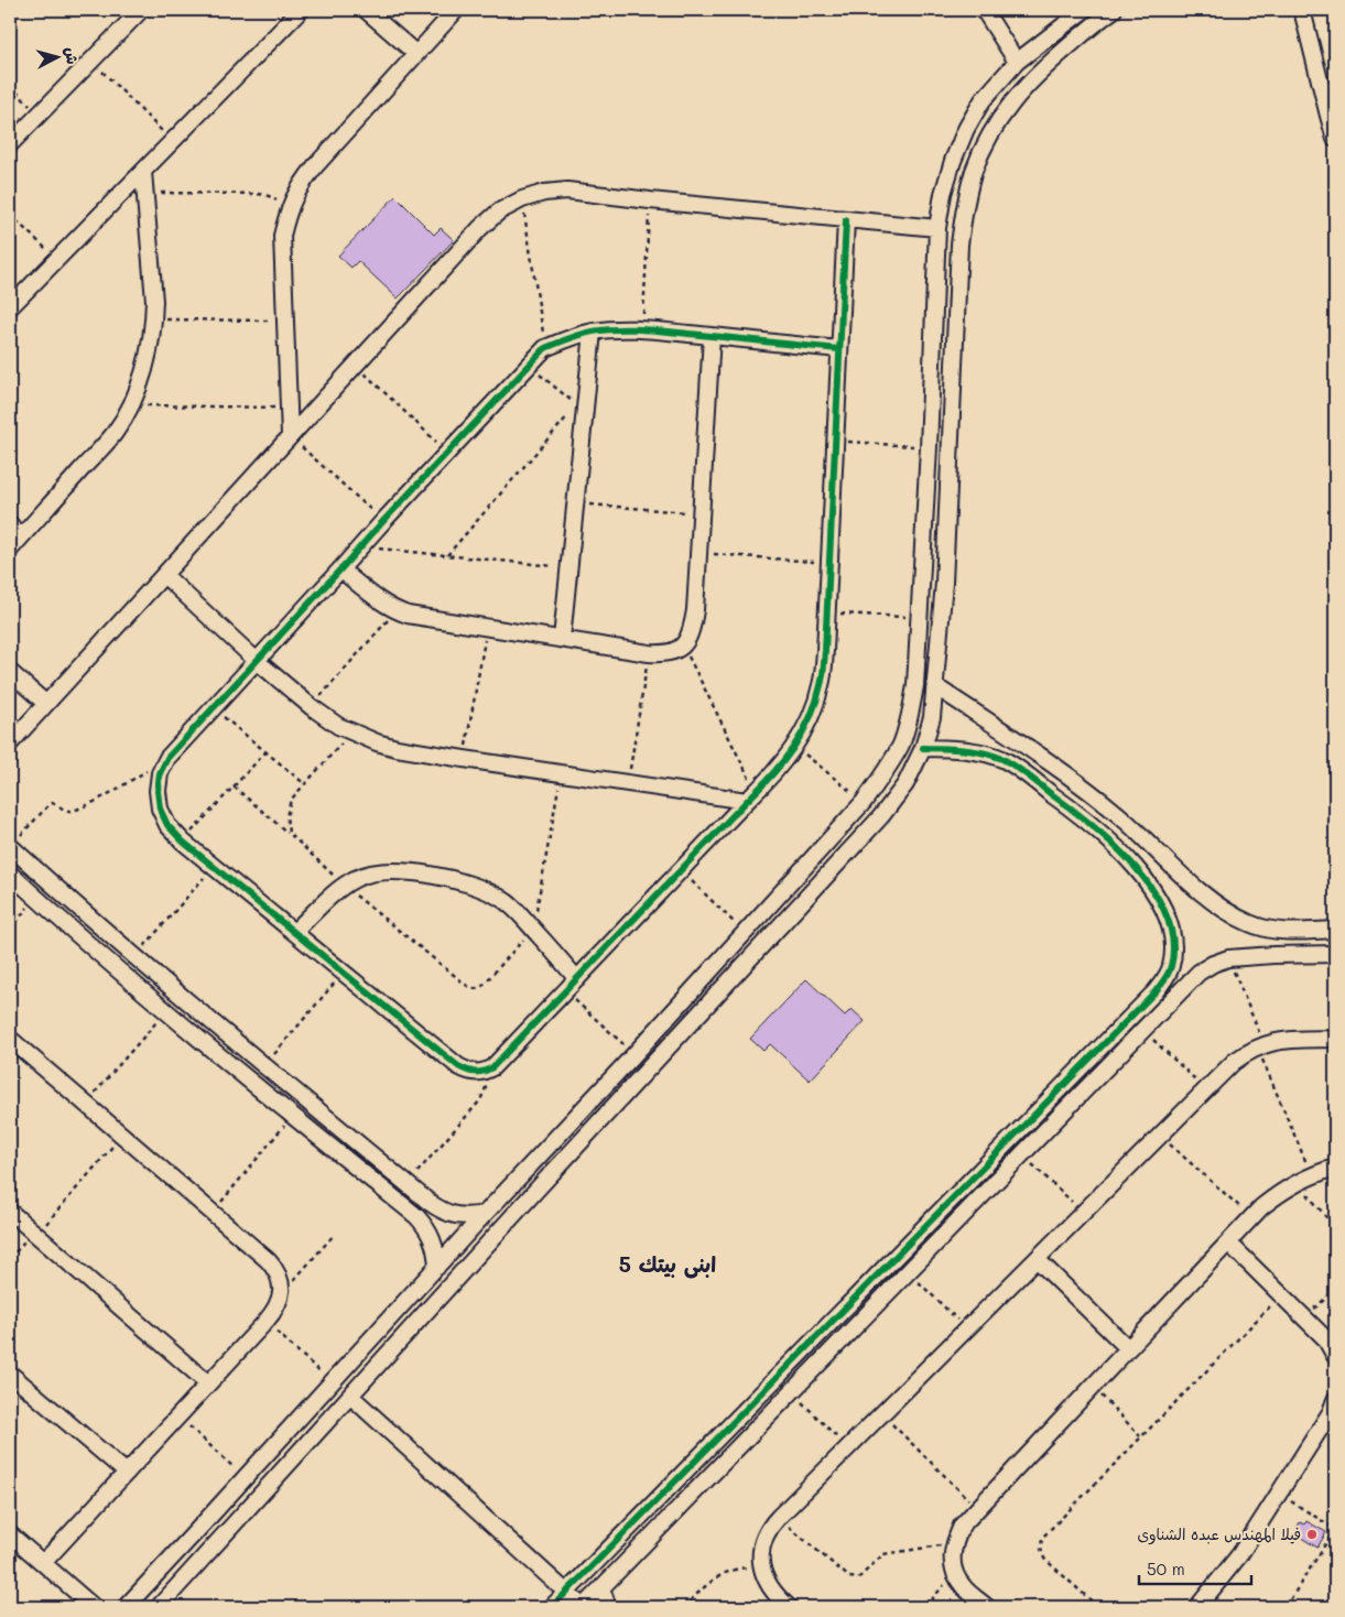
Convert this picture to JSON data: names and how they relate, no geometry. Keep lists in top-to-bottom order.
{
  "districts": ["ابنى بيتك 5"],
  "places": ["فيلا المهندس عبده الشناوى"],
  "scale_bar": "50 m",
  "north": "right"
}
